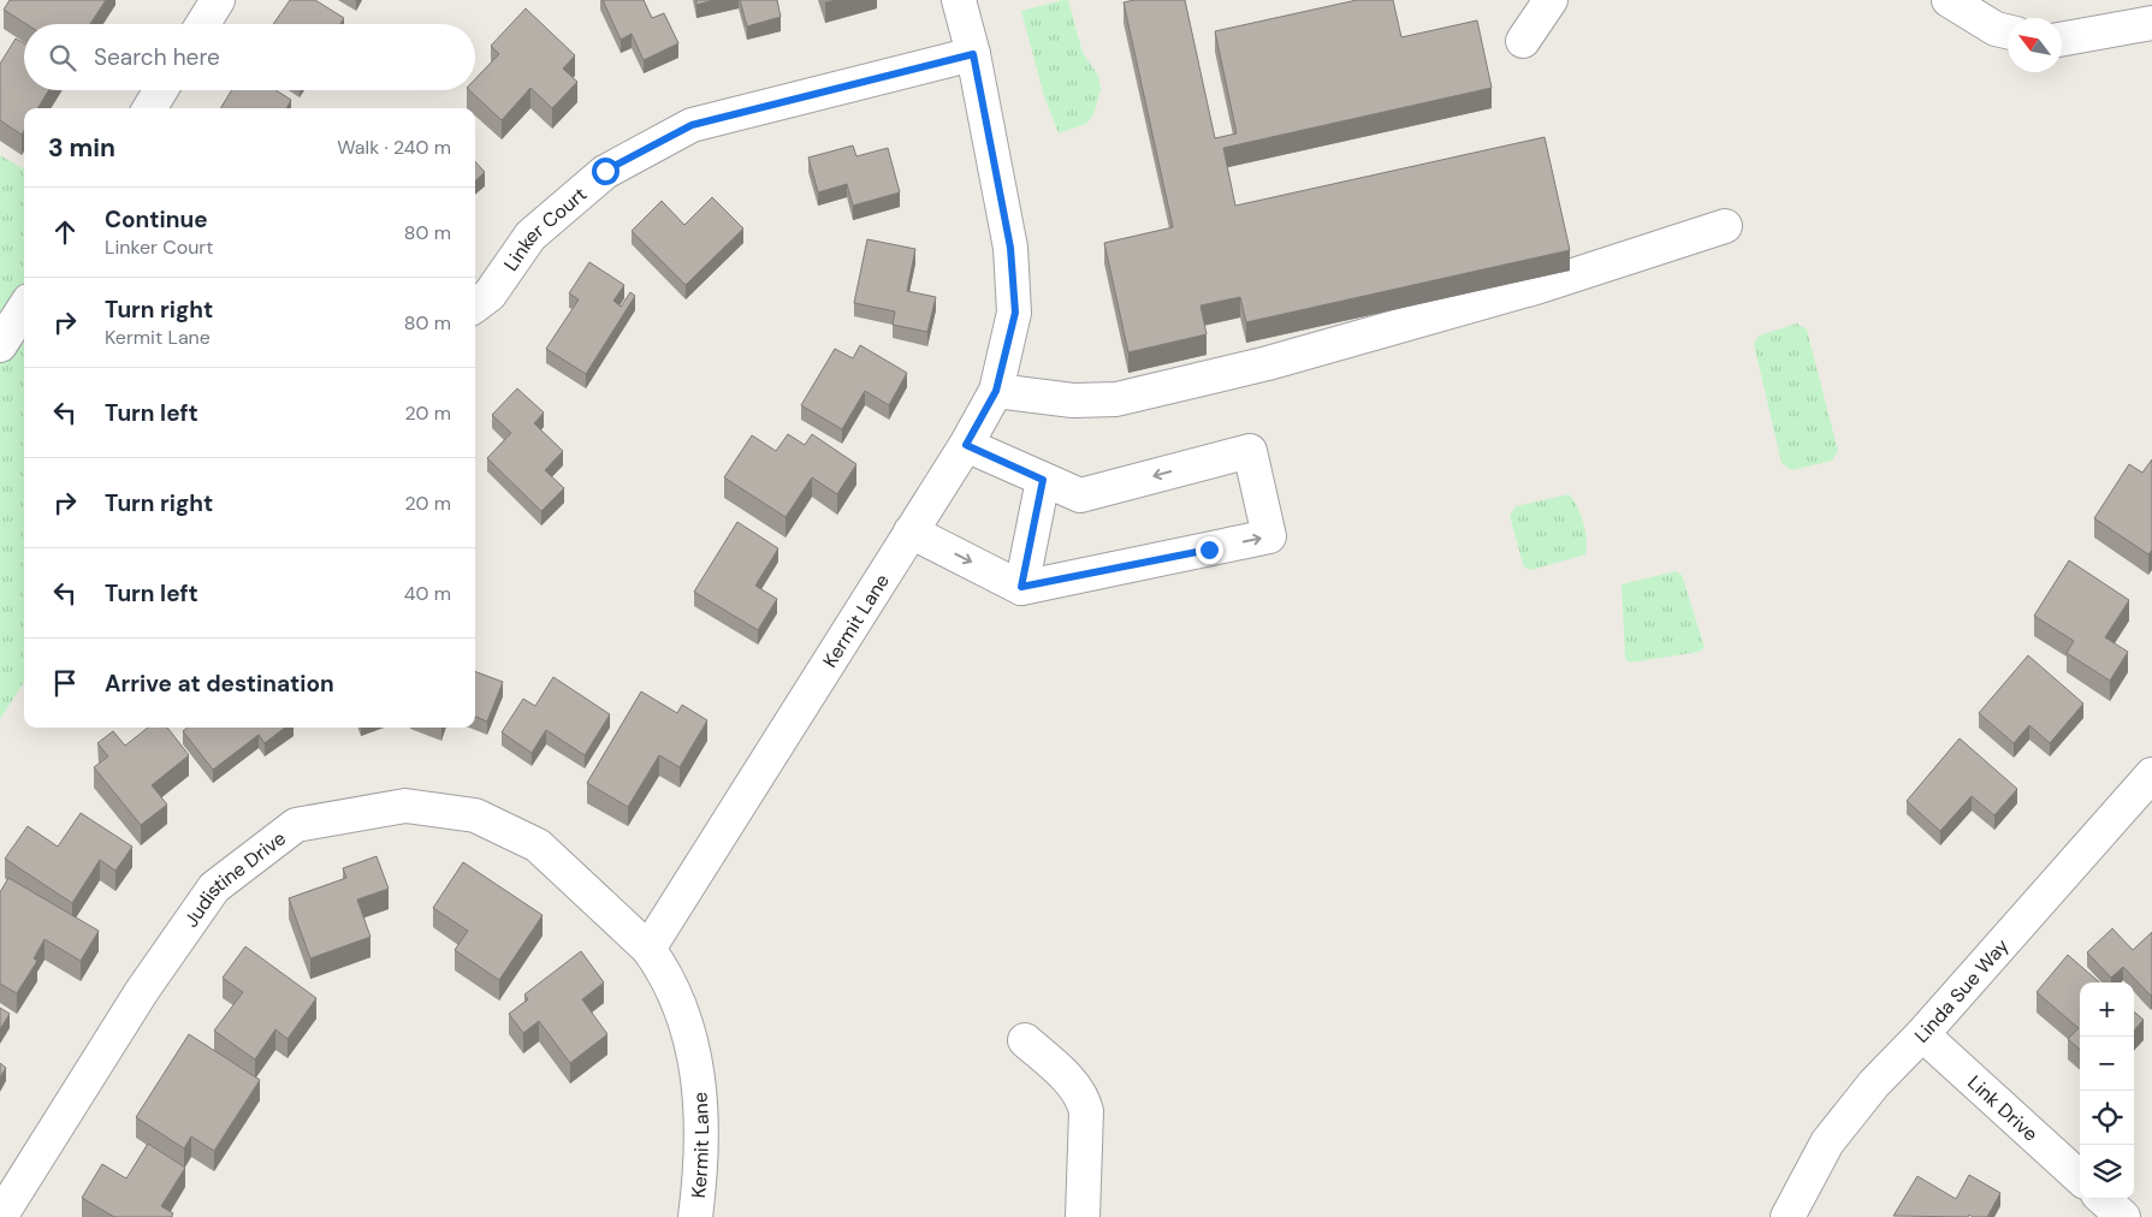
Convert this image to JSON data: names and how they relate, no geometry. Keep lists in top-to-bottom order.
{
  "streets": {
    "street": [
      "Linker Court",
      "Kermit Lane",
      "Judistine Drive",
      "Linda Sue Way",
      "Link Drive"
    ]
  },
  "crossings": [
    ["Linker Court", "Kermit Lane"],
    ["Kermit Lane", "Judistine Drive"],
    ["Linda Sue Way", "Link Drive"]
  ],
  "north": "top left",
  "page": {
    "search": "Search here",
    "heading": ["3 min", "Walk · 240 m"],
    "list": [
      ["Continue", "Linker Court", "80 m"],
      ["Turn right", "Kermit Lane", "80 m"],
      ["Turn left", "20 m"],
      ["Turn right", "20 m"],
      ["Turn left", "40 m"],
      "Arrive at destination"
    ],
    "map_buttons": ["+", "−"]
  }
}
